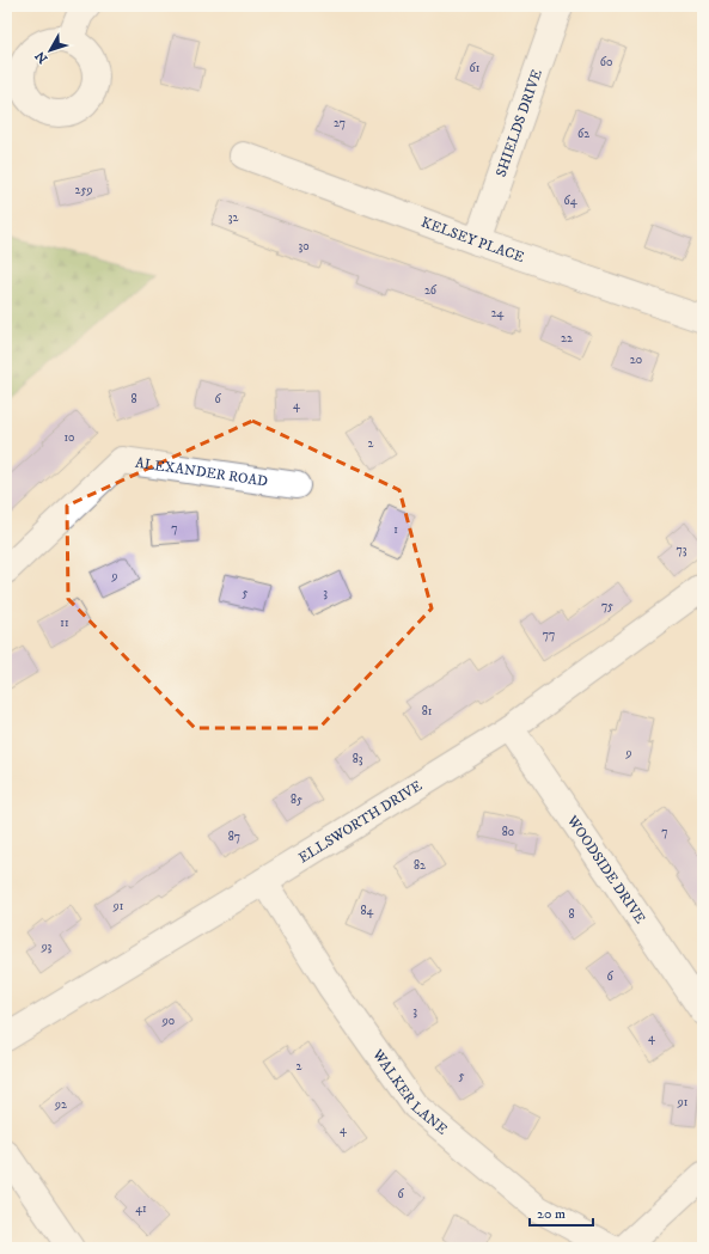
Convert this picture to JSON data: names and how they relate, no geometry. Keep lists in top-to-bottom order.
{
  "streets": {
    "street": [
      "SHIELDS DRIVE",
      "KELSEY PLACE",
      "ALEXANDER ROAD",
      "ELLSWORTH DRIVE",
      "WOODSIDE DRIVE",
      "WALKER LANE"
    ]
  },
  "crossings": [
    ["SHIELDS DRIVE", "KELSEY PLACE"],
    ["ELLSWORTH DRIVE", "WOODSIDE DRIVE"],
    ["ELLSWORTH DRIVE", "WALKER LANE"]
  ],
  "house_numbers": [
    "60",
    "61",
    "27",
    "62",
    "259",
    "64",
    "32",
    "30",
    "26",
    "24",
    "22",
    "20",
    "8",
    "6",
    "4",
    "10",
    "2",
    "7",
    "1",
    "73",
    "9",
    "5",
    "3",
    "75",
    "11",
    "77",
    "81",
    "9",
    "83",
    "85",
    "80",
    "7",
    "87",
    "82",
    "91",
    "84",
    "8",
    "93",
    "6",
    "3",
    "90",
    "4",
    "2",
    "5",
    "91",
    "92",
    "4",
    "6",
    "41"
  ],
  "scale_bar": "20 m",
  "north": "bottom left"
}
